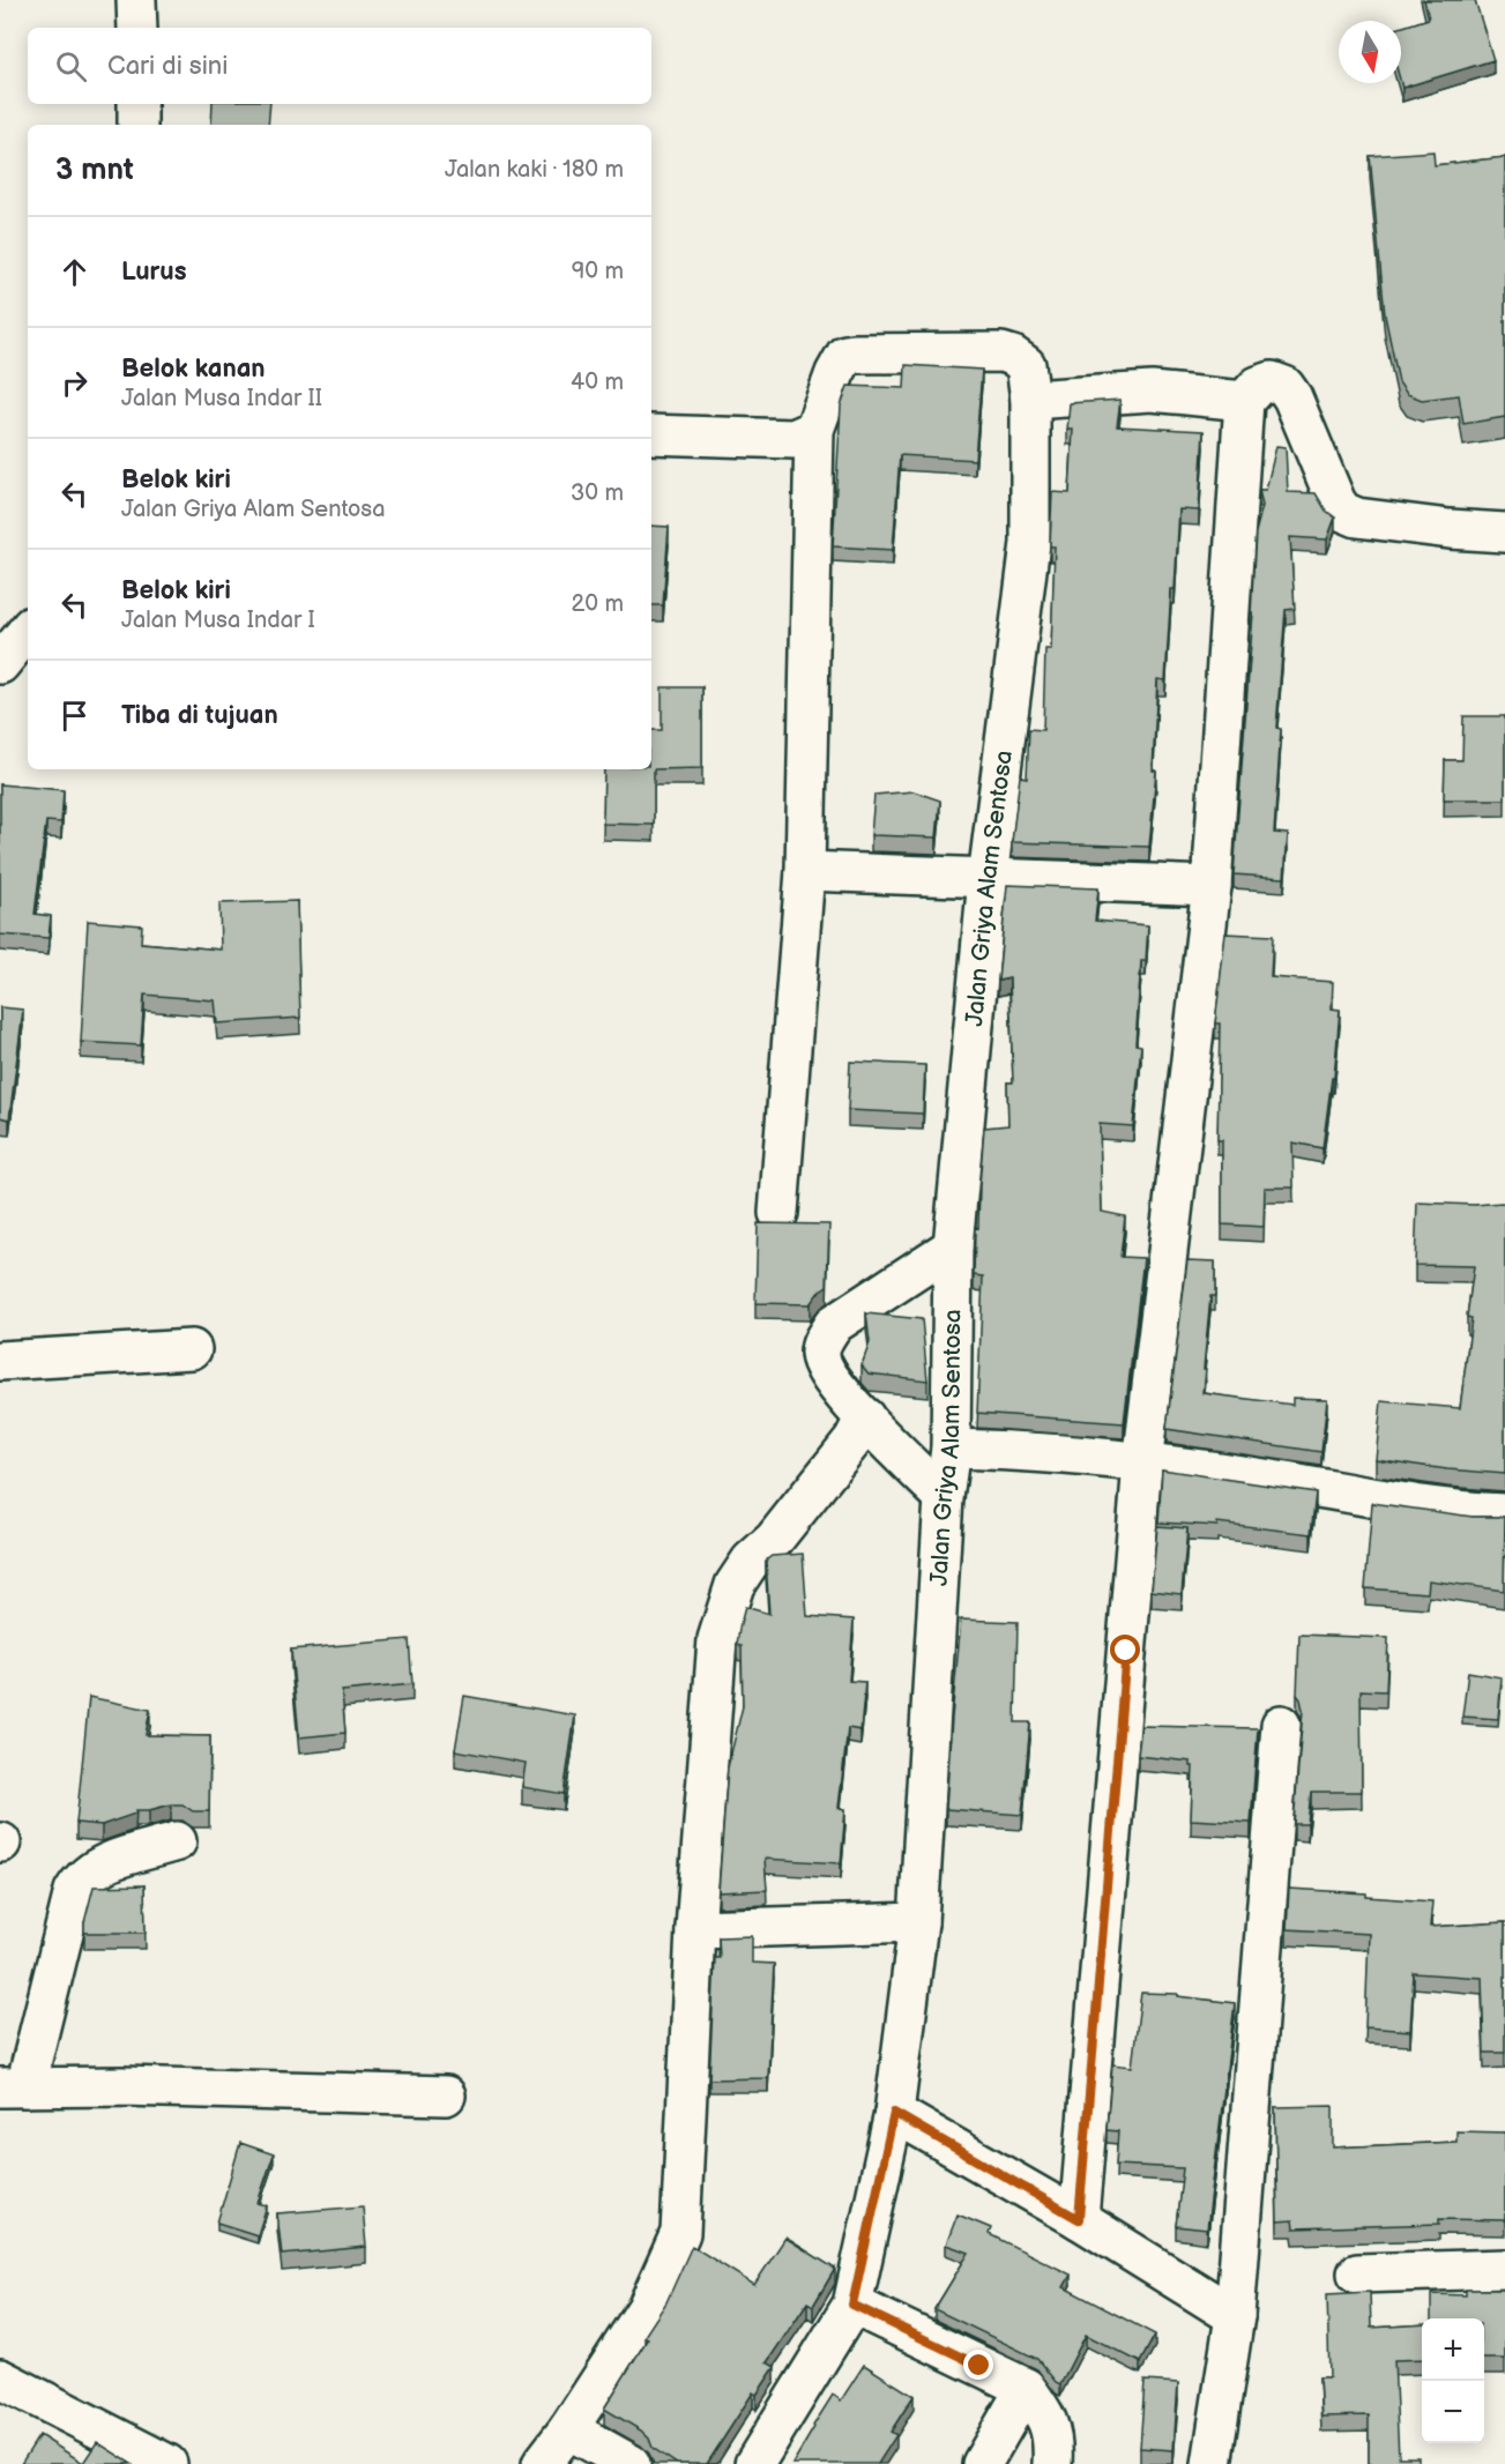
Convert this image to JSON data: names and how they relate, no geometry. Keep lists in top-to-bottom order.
{
  "streets": {
    "street": ["Jalan Griya Alam Sentosa"]
  },
  "north": "bottom",
  "page": {
    "search": "Cari di sini",
    "heading": ["3 mnt", "Jalan kaki · 180 m"],
    "list": [
      ["Lurus", "90 m"],
      ["Belok kanan", "Jalan Musa Indar II", "40 m"],
      ["Belok kiri", "Jalan Griya Alam Sentosa", "30 m"],
      ["Belok kiri", "Jalan Musa Indar I", "20 m"],
      "Tiba di tujuan"
    ],
    "map_buttons": ["+", "−"]
  }
}
